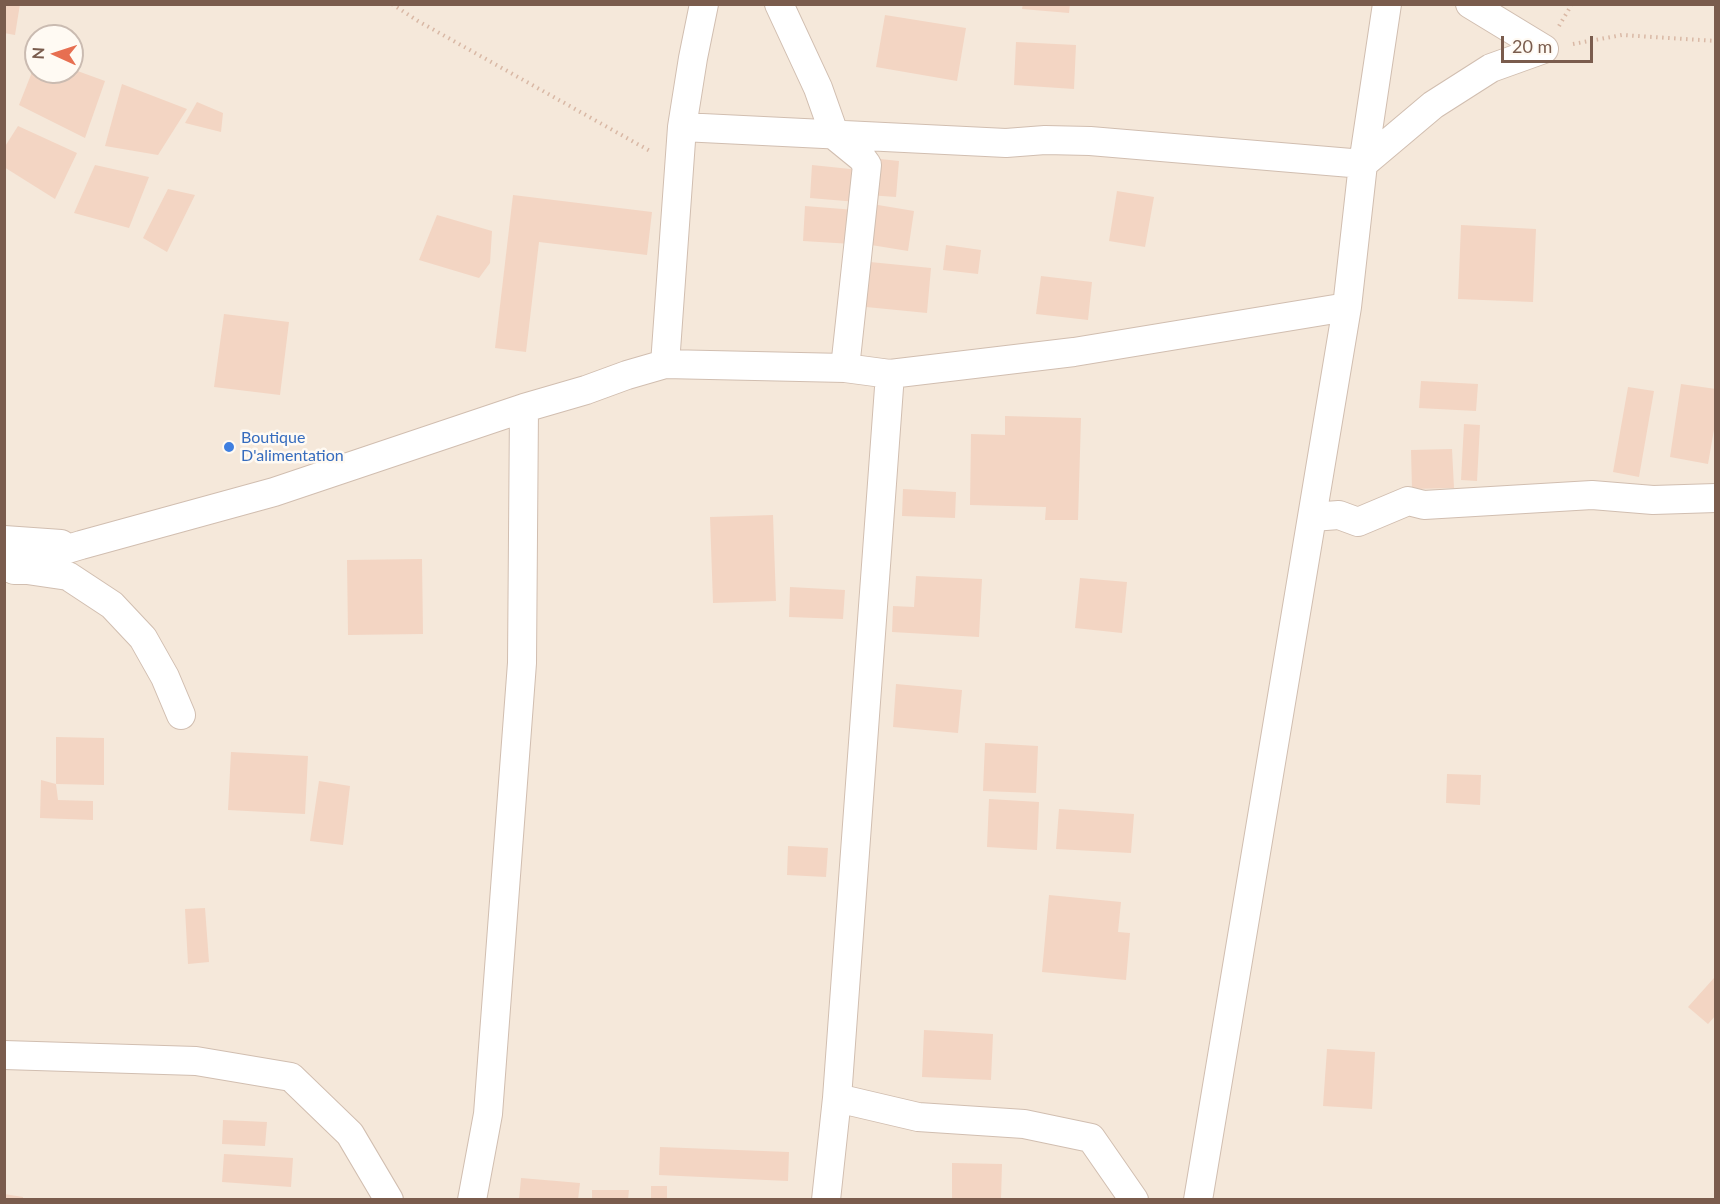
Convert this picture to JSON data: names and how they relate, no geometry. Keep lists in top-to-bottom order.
{
  "places": ["Boutique D'alimentation"],
  "scale_bar": "20 m",
  "north": "left"
}
